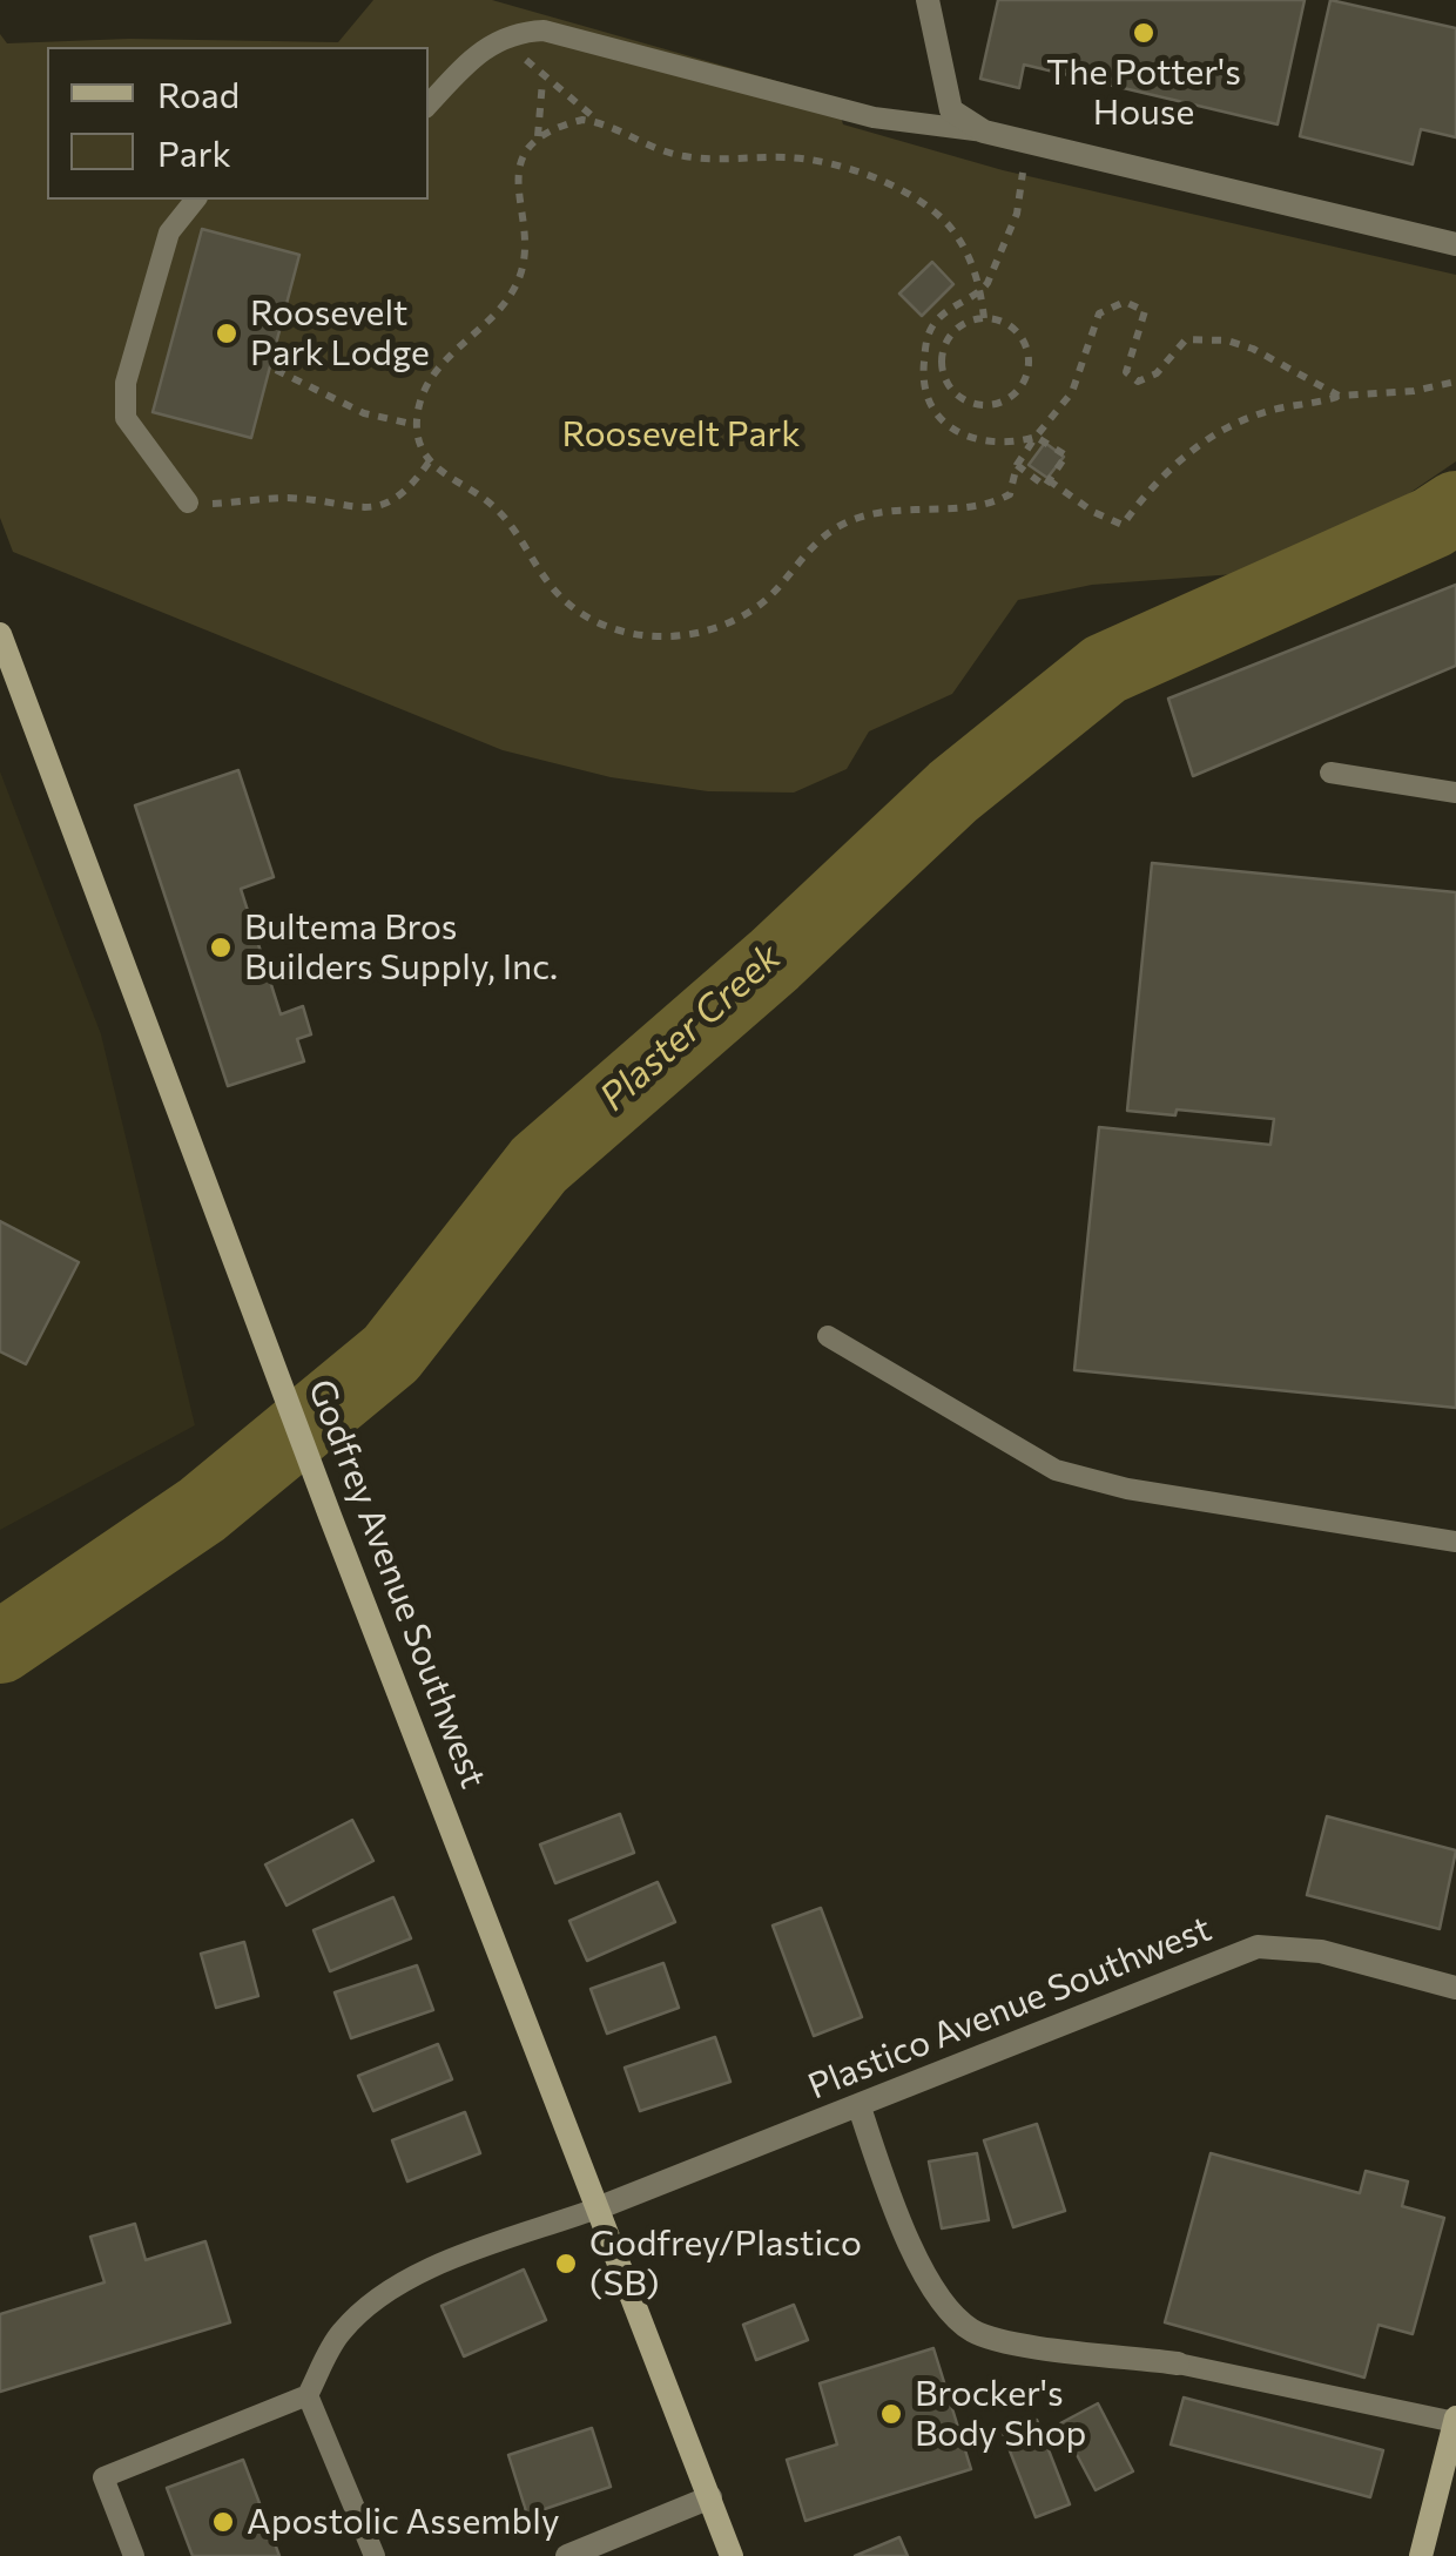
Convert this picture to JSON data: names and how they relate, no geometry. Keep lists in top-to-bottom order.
{
  "streets": {
    "main road": ["Godfrey Avenue Southwest"],
    "street": ["Plastico Avenue Southwest"]
  },
  "crossings": [
    ["Godfrey Avenue Southwest", "Plastico Avenue Southwest"]
  ],
  "water": ["Plaster Creek"],
  "parks": ["Roosevelt Park"],
  "places": [
    "The Potter's House",
    "Roosevelt Park Lodge",
    "Bultema Bros Builders Supply, Inc.",
    "Godfrey/Plastico (SB)",
    "Brocker's Body Shop",
    "Apostolic Assembly"
  ],
  "legend": ["Road", "Park"]
}
